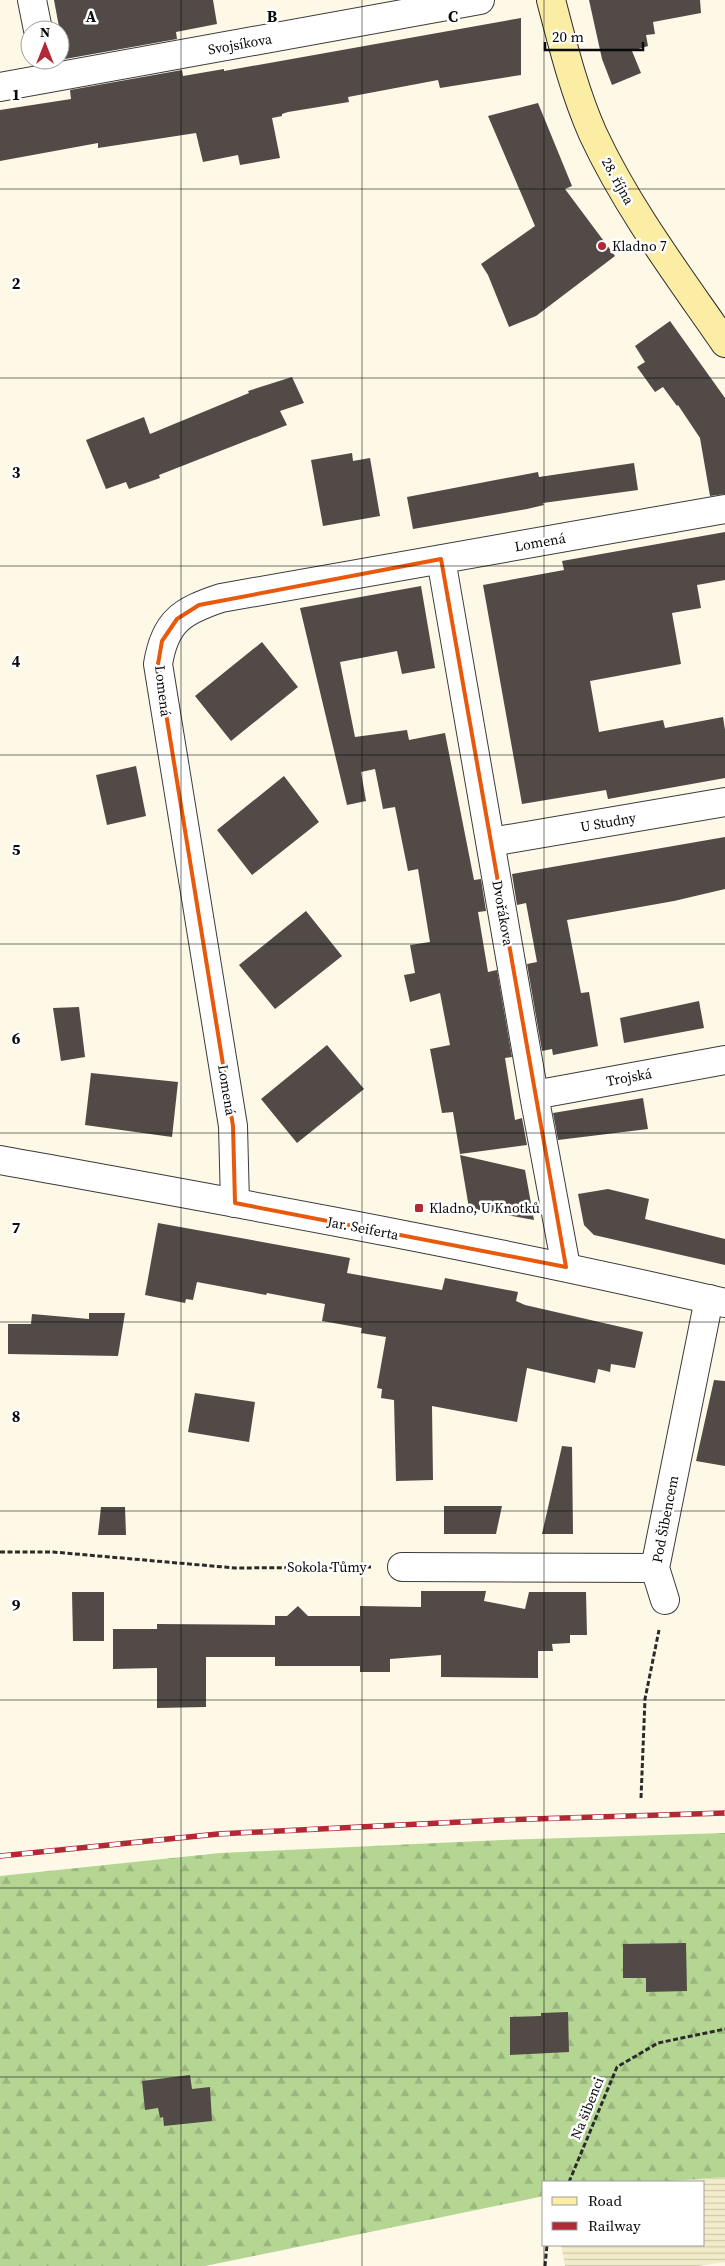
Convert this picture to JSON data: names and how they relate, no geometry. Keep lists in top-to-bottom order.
{
  "streets": {
    "main road": ["28. října"],
    "street": [
      "Svojsíkova",
      "Lomená",
      "U Studny",
      "Dvořákova",
      "Trojská",
      "Jar. Seiferta",
      "Pod Šibencem"
    ],
    "path": ["Sokola Tůmy", "Na šibenci"]
  },
  "crossings": [
    ["Lomená", "Dvořákova"],
    ["Lomená", "Jar. Seiferta"],
    ["U Studny", "Dvořákova"],
    ["Dvořákova", "Trojská"],
    ["Dvořákova", "Jar. Seiferta"],
    ["Jar. Seiferta", "Pod Šibencem"]
  ],
  "places": {
    "other": ["Kladno 7"],
    "transit": ["Kladno, U Knotků"]
  },
  "legend": ["Road", "Railway"],
  "scale_bar": "20 m",
  "north": "top",
  "grid": {
    "columns": ["A", "B", "C"],
    "rows": [
      "1",
      "2",
      "3",
      "4",
      "5",
      "6",
      "7",
      "8",
      "9"
    ]
  }
}
